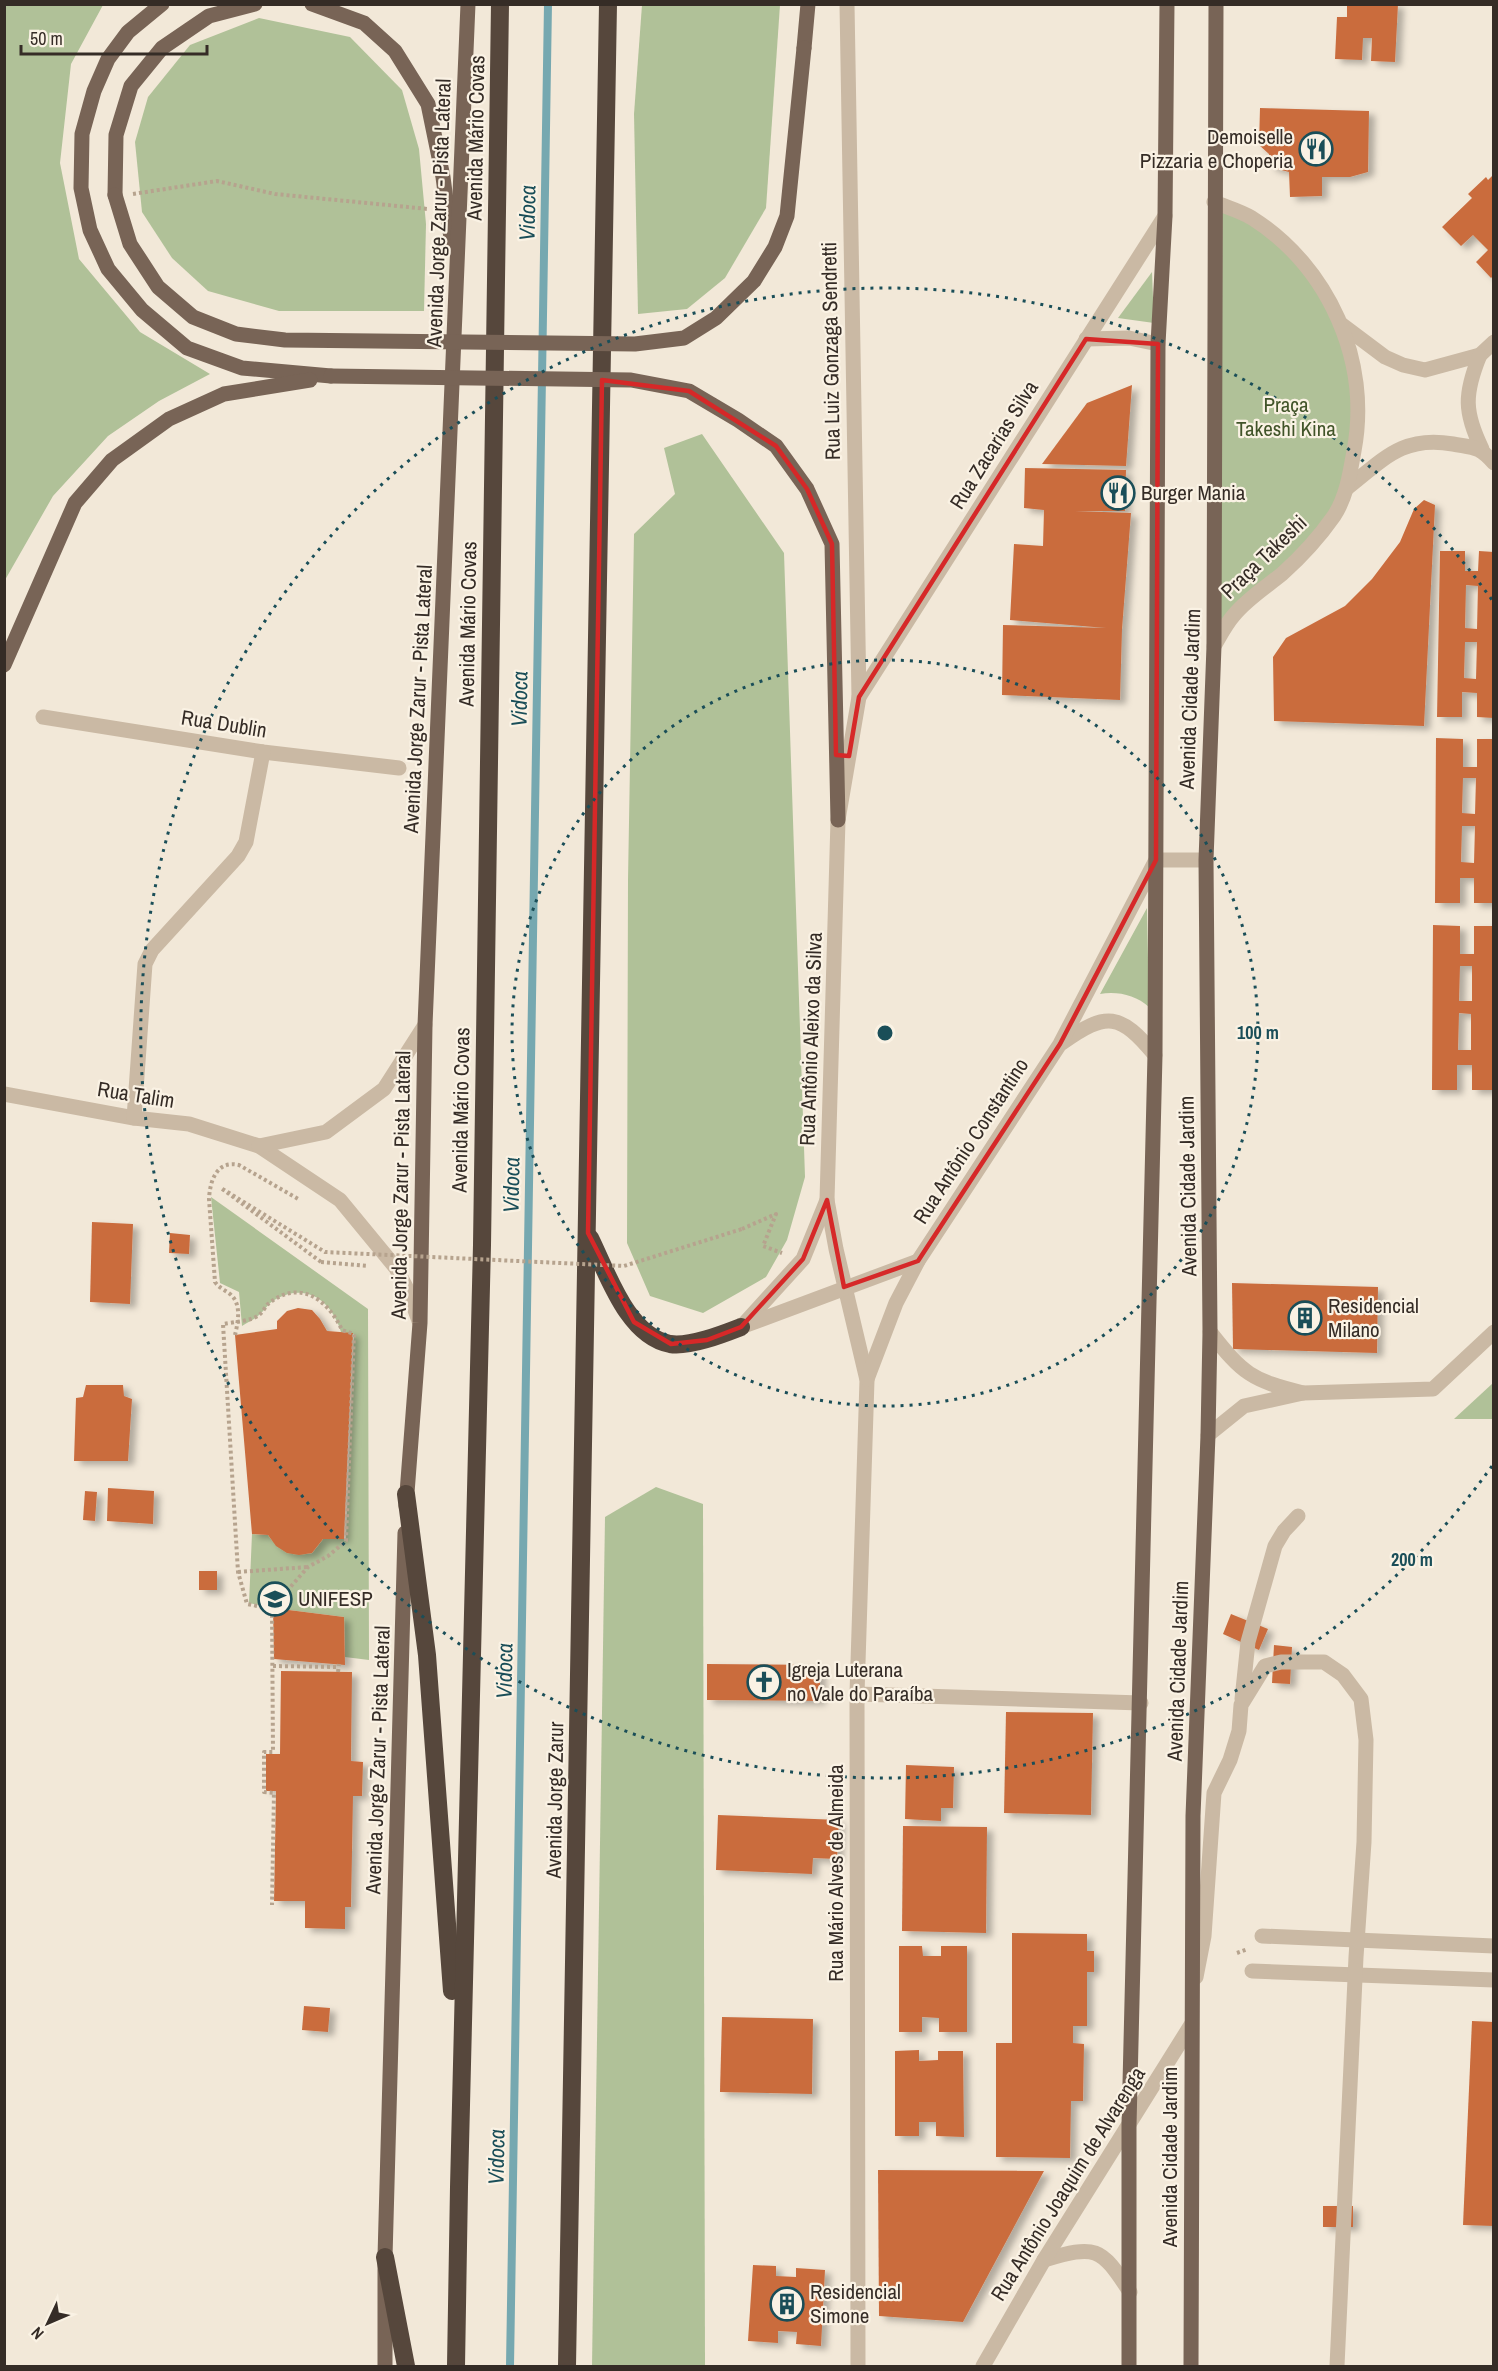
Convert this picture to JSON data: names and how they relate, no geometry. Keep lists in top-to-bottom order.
{
  "streets": {
    "highway": ["Avenida Mário Covas", "Avenida Jorge Zarur"],
    "main road": ["Avenida Jorge Zarur - Pista Lateral", "Avenida Cidade Jardim"],
    "street": [
      "Rua Luiz Gonzaga Sendretti",
      "Rua Zacarias Silva",
      "Praça Takeshi",
      "Rua Dublin",
      "Rua Antônio Aleixo da Silva",
      "Rua Talim",
      "Rua Antônio Constantino",
      "Rua Mário Alves de Almeida",
      "Rua Antônio Joaquim de Alvarenga"
    ]
  },
  "crossings": [
    ["Avenida Jorge Zarur - Pista Lateral", "Rua Talim"],
    ["Rua Luiz Gonzaga Sendretti", "Rua Zacarias Silva"],
    ["Rua Luiz Gonzaga Sendretti", "Rua Antônio Aleixo da Silva"],
    ["Rua Zacarias Silva", "Avenida Cidade Jardim"],
    ["Rua Zacarias Silva", "Rua Antônio Aleixo da Silva"],
    ["Praça Takeshi", "Avenida Cidade Jardim"],
    ["Avenida Cidade Jardim", "Rua Antônio Constantino"],
    ["Avenida Cidade Jardim", "Rua Antônio Joaquim de Alvarenga"],
    ["Rua Antônio Aleixo da Silva", "Rua Antônio Constantino"],
    ["Rua Antônio Aleixo da Silva", "Rua Mário Alves de Almeida"],
    ["Rua Antônio Constantino", "Rua Mário Alves de Almeida"]
  ],
  "water": ["Vidoca"],
  "parks": ["Praça Takeshi Kina"],
  "places": {
    "restaurant": ["Demoiselle Pizzaria e Choperia", "Burger Mania"],
    "building": ["Residencial Milano", "Residencial Simone"],
    "school or university": ["UNIFESP"],
    "church": ["Igreja Luterana no Vale do Paraíba"]
  },
  "scale_bar": "50 m",
  "north": "bottom left",
  "rings": ["100 m", "200 m"]
}
